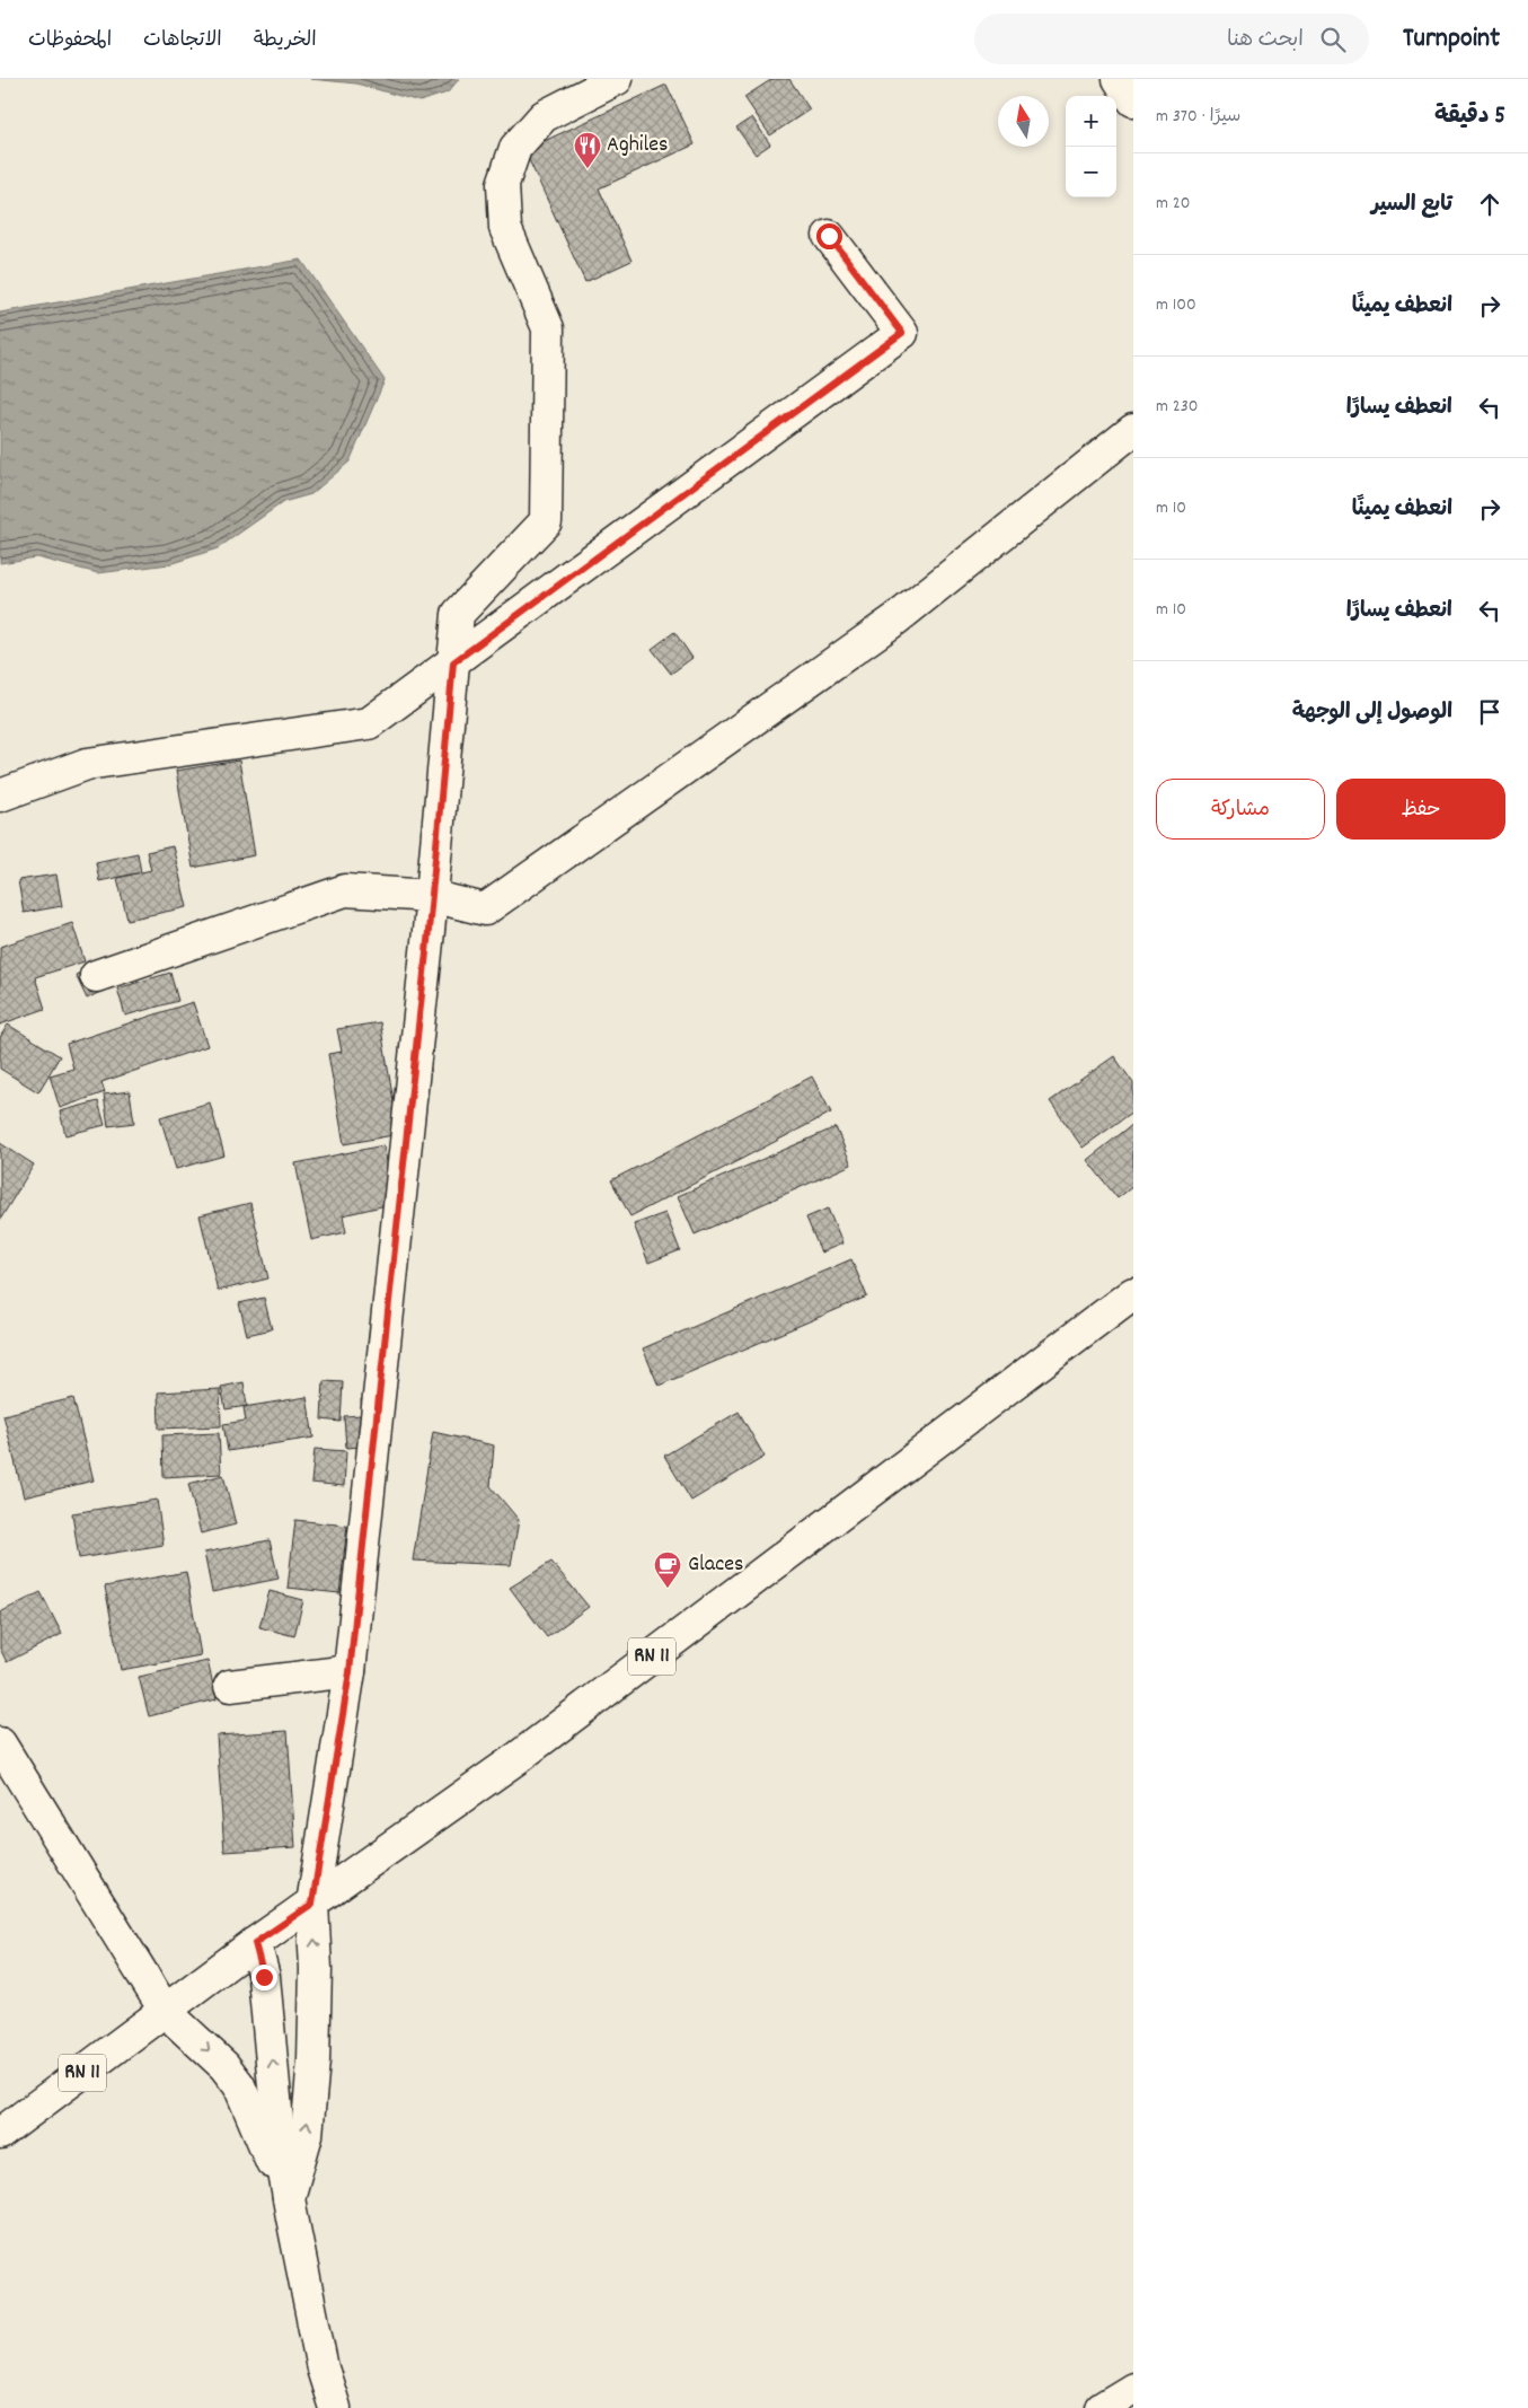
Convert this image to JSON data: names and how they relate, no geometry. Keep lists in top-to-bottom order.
{
  "streets": {
    "main road": ["RN 11"]
  },
  "places": {
    "restaurant": ["Aghiles"],
    "cafe": ["Glaces"]
  },
  "north": "top",
  "page": {
    "header": "Turnpoint",
    "search": "ابحث هنا",
    "nav": ["الخريطة", "الاتجاهات", "المحفوظات"],
    "heading": ["5 دقيقة", "سيرًا · 370 m"],
    "map_buttons": ["+", "−"],
    "list": [
      ["تابع السير", "20 m"],
      ["انعطف يمينًا", "100 m"],
      ["انعطف يسارًا", "230 m"],
      ["انعطف يمينًا", "10 m"],
      ["انعطف يسارًا", "10 m"],
      "الوصول إلى الوجهة"
    ],
    "buttons": ["حفظ", "مشاركة"]
  }
}
